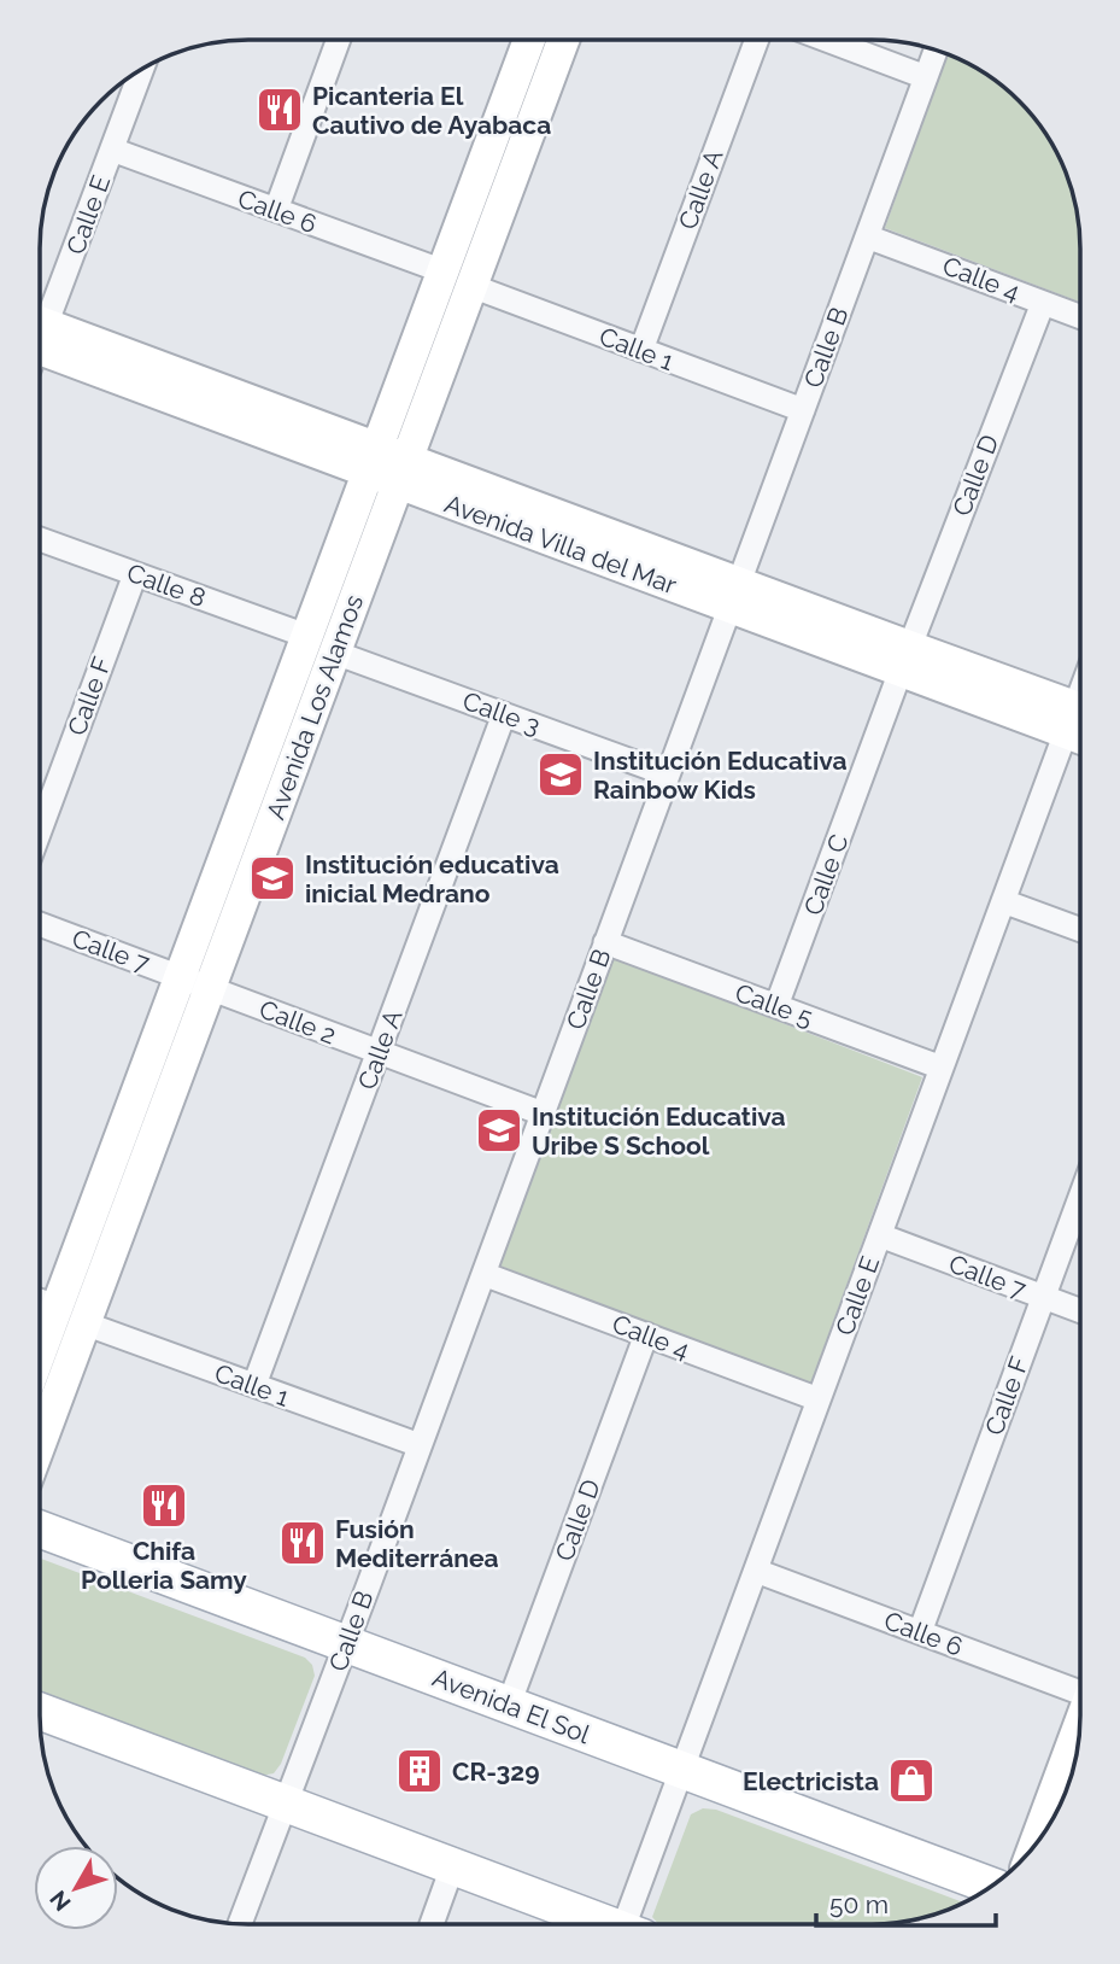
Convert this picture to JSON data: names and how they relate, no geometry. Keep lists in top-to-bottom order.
{
  "streets": {
    "main road": ["Avenida El Sol"],
    "street": [
      "Calle A",
      "Calle 6",
      "Calle E",
      "Calle 4",
      "Calle B",
      "Calle 1",
      "Calle D",
      "Avenida Villa del Mar",
      "Calle 8",
      "Calle F",
      "Avenida Los Alamos",
      "Calle 3",
      "Calle C",
      "Calle 7",
      "Calle 5",
      "Calle 2"
    ]
  },
  "crossings": [
    ["Calle A", "Calle 1"],
    ["Calle A", "Calle 3"],
    ["Calle A", "Calle 2"],
    ["Calle 6", "Calle E"],
    ["Calle 6", "Calle 1"],
    ["Calle 6", "Calle F"],
    ["Calle 6", "Avenida Los Alamos"],
    ["Calle E", "Calle 4"],
    ["Calle E", "Calle 7"],
    ["Calle E", "Calle 5"],
    ["Calle E", "Avenida El Sol"],
    ["Calle 4", "Calle B"],
    ["Calle 4", "Calle D"],
    ["Calle B", "Calle 1"],
    ["Calle B", "Avenida Villa del Mar"],
    ["Calle B", "Calle 3"],
    ["Calle B", "Calle 5"],
    ["Calle B", "Calle 2"],
    ["Calle B", "Avenida El Sol"],
    ["Calle 1", "Avenida Los Alamos"],
    ["Calle D", "Avenida Villa del Mar"],
    ["Calle D", "Calle C"],
    ["Calle D", "Avenida El Sol"],
    ["Avenida Villa del Mar", "Avenida Los Alamos"],
    ["Avenida Villa del Mar", "Calle C"],
    ["Calle 8", "Calle F"],
    ["Calle 8", "Avenida Los Alamos"],
    ["Calle F", "Calle 7"],
    ["Avenida Los Alamos", "Calle 3"],
    ["Avenida Los Alamos", "Calle 7"],
    ["Avenida Los Alamos", "Calle 2"],
    ["Calle C", "Calle 5"],
    ["Calle 7", "Calle 2"]
  ],
  "places": {
    "restaurant": ["Picanteria El Cautivo de Ayabaca", "Chifa Polleria Samy", "Fusión Mediterránea"],
    "school or university": ["Institución Educativa Rainbow Kids", "Institución educativa inicial Medrano", "Institución Educativa Uribe S School"],
    "building": ["CR-329"],
    "shop": ["Electricista"]
  },
  "scale_bar": "50 m",
  "north": "bottom left"
}
